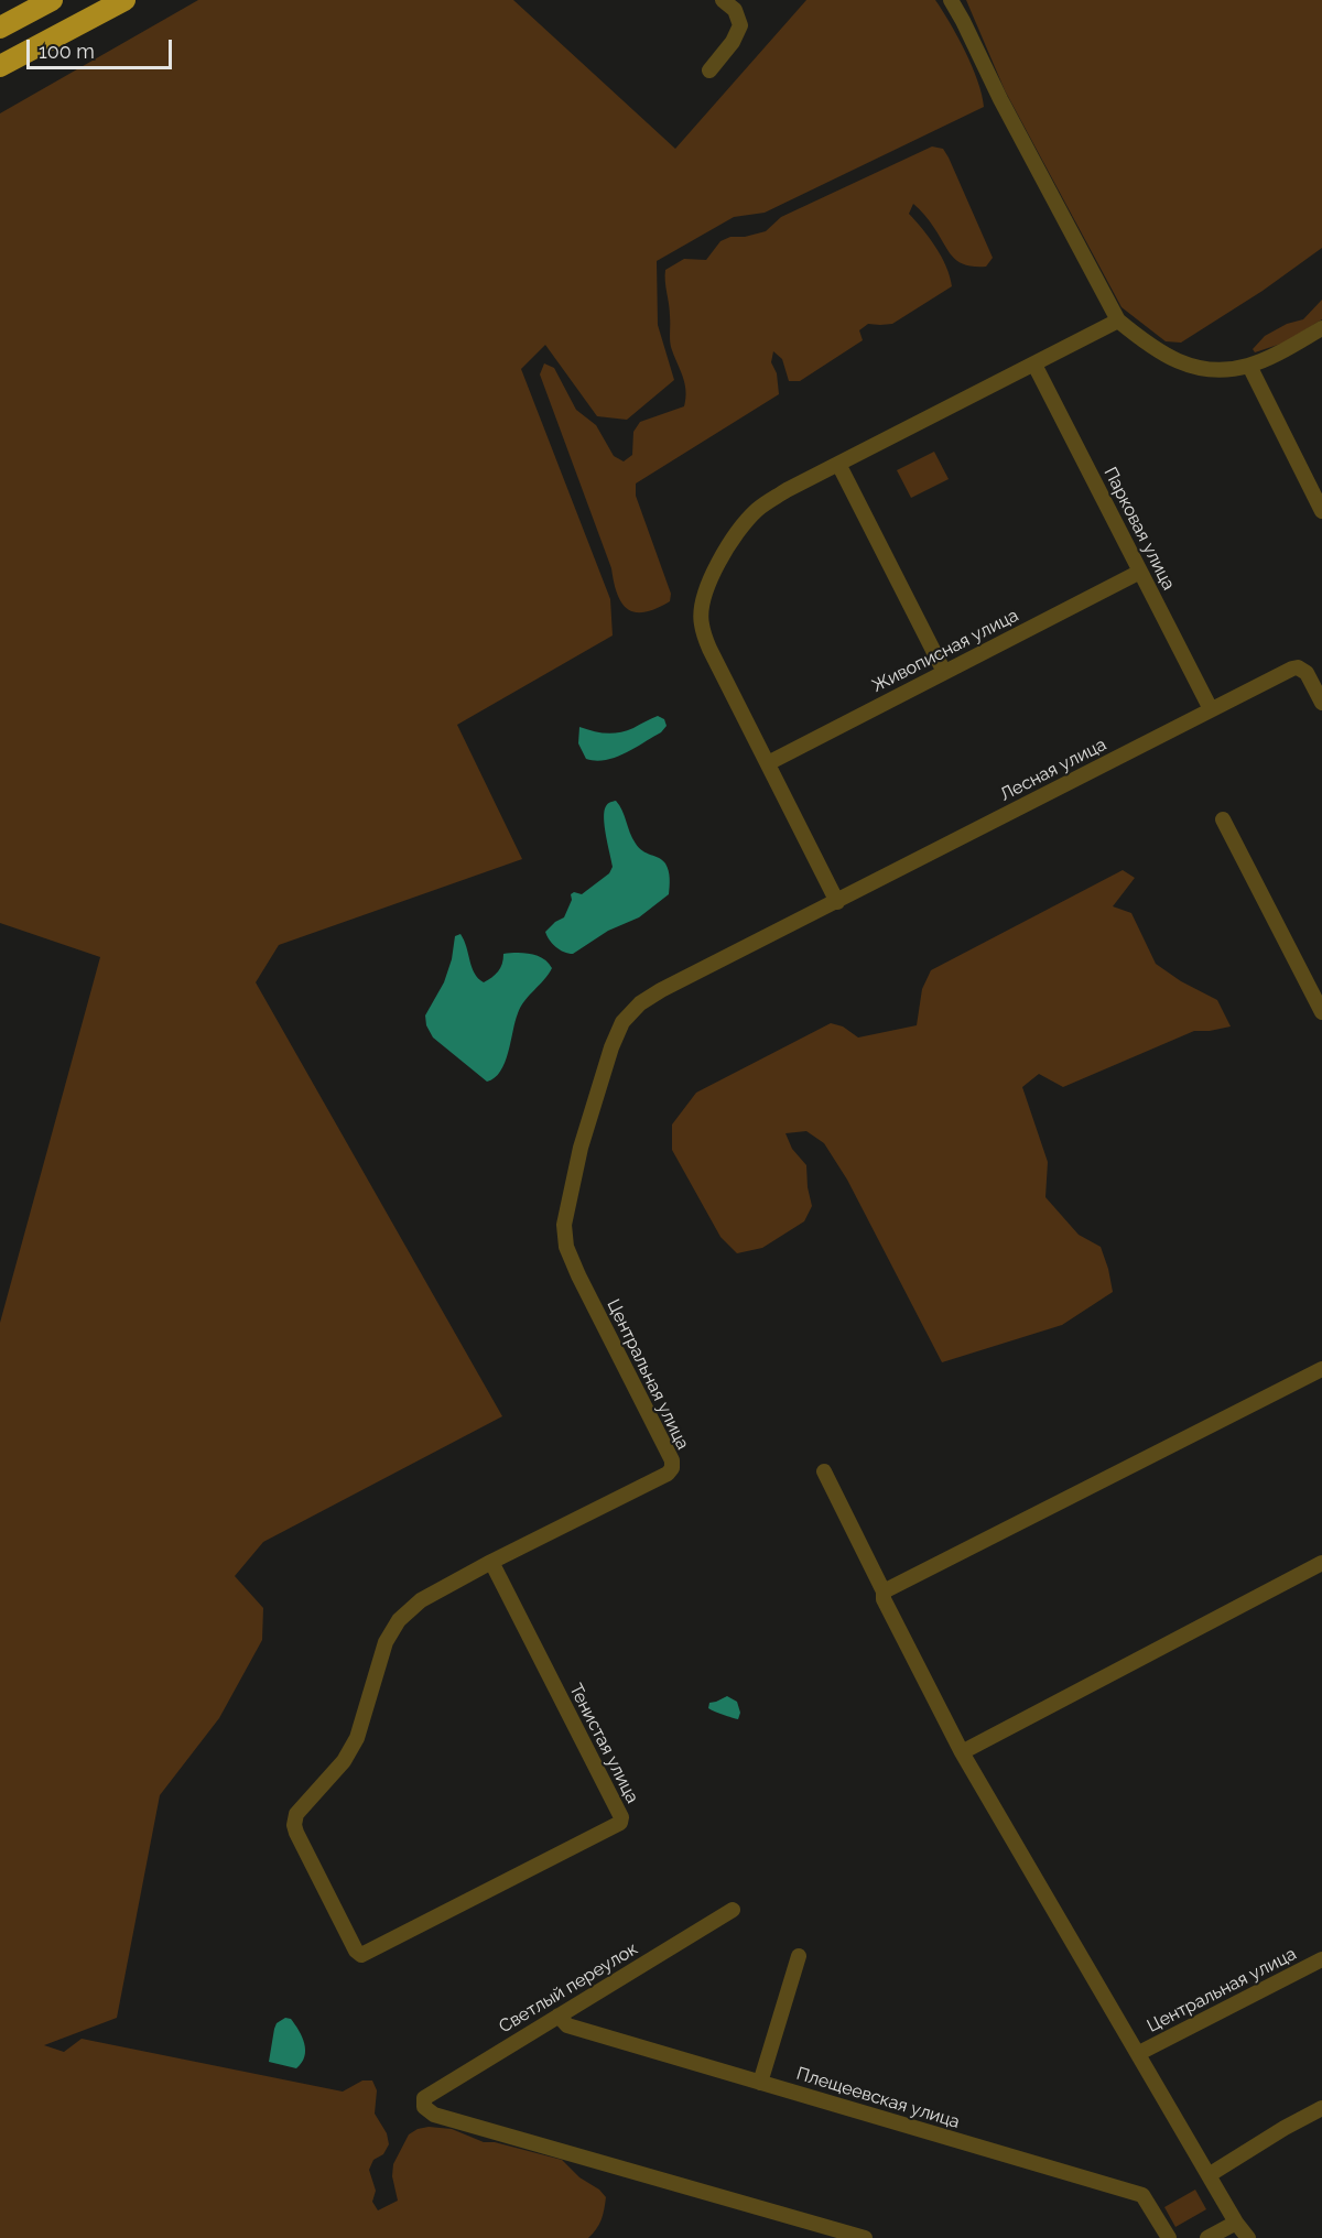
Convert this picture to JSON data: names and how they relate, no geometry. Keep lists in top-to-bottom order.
{
  "streets": {
    "street": [
      "Парковая улица",
      "Живописная улица",
      "Лесная улица",
      "Центральная улица",
      "Тенистая улица",
      "Светлый переулок",
      "Плещеевская улица"
    ]
  },
  "crossings": [
    ["Парковая улица", "Живописная улица"],
    ["Парковая улица", "Лесная улица"],
    ["Лесная улица", "Центральная улица"],
    ["Центральная улица", "Тенистая улица"],
    ["Светлый переулок", "Плещеевская улица"]
  ],
  "scale_bar": "100 m"
}
